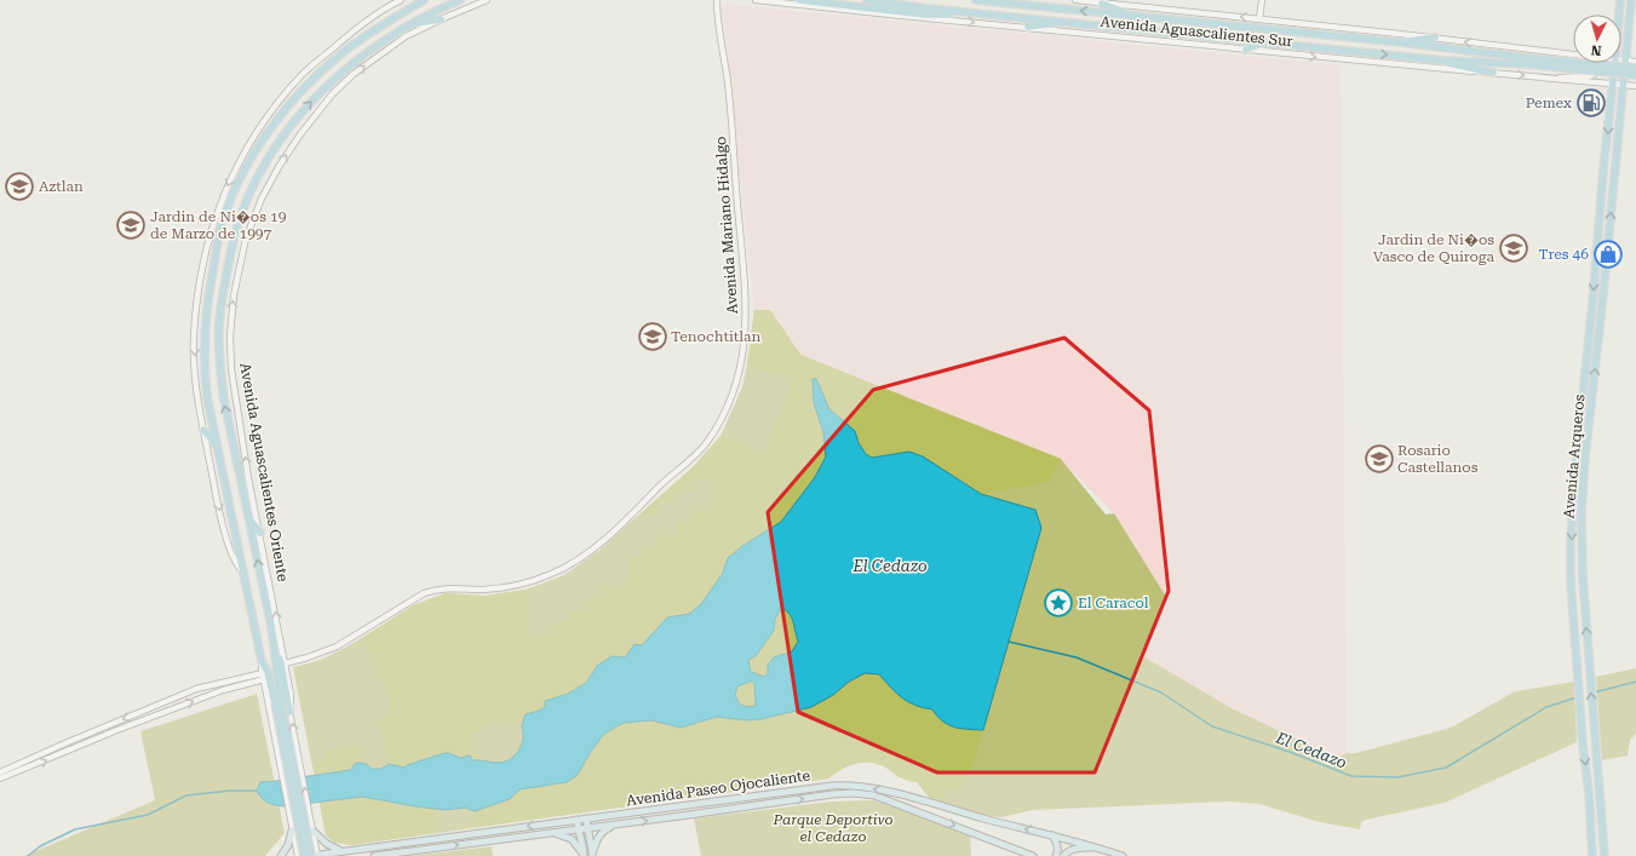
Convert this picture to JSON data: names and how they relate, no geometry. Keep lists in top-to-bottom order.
{
  "streets": {
    "main road": [
      "Avenida Aguascalientes Sur",
      "Avenida Arqueros",
      "Avenida Aguascalientes Oriente",
      "Avenida Paseo Ojocaliente"
    ],
    "street": ["Avenida Mariano Hidalgo"]
  },
  "crossings": [
    ["Avenida Aguascalientes Sur", "Avenida Arqueros"],
    ["Avenida Mariano Hidalgo", "Avenida Aguascalientes Oriente"],
    ["Avenida Aguascalientes Oriente", "Avenida Paseo Ojocaliente"]
  ],
  "water": ["El Cedazo"],
  "parks": ["Parque Deportivo el Cedazo"],
  "places": {
    "fuel station": ["Pemex"],
    "school or university": [
      "Aztlan",
      "Jardin de Ni�os 19 de Marzo de 1997",
      "Jardin de Ni�os Vasco de Quiroga",
      "Tenochtitlan",
      "Rosario Castellanos"
    ],
    "shop": ["Tres 46"],
    "place": ["El Caracol"]
  },
  "north": "bottom"
}
